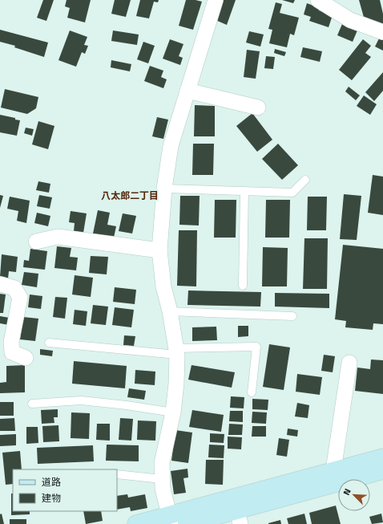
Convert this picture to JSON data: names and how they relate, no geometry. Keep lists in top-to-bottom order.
{
  "districts": ["八太郎二丁目"],
  "legend": ["道路", "建物"],
  "north": "top left"
}
